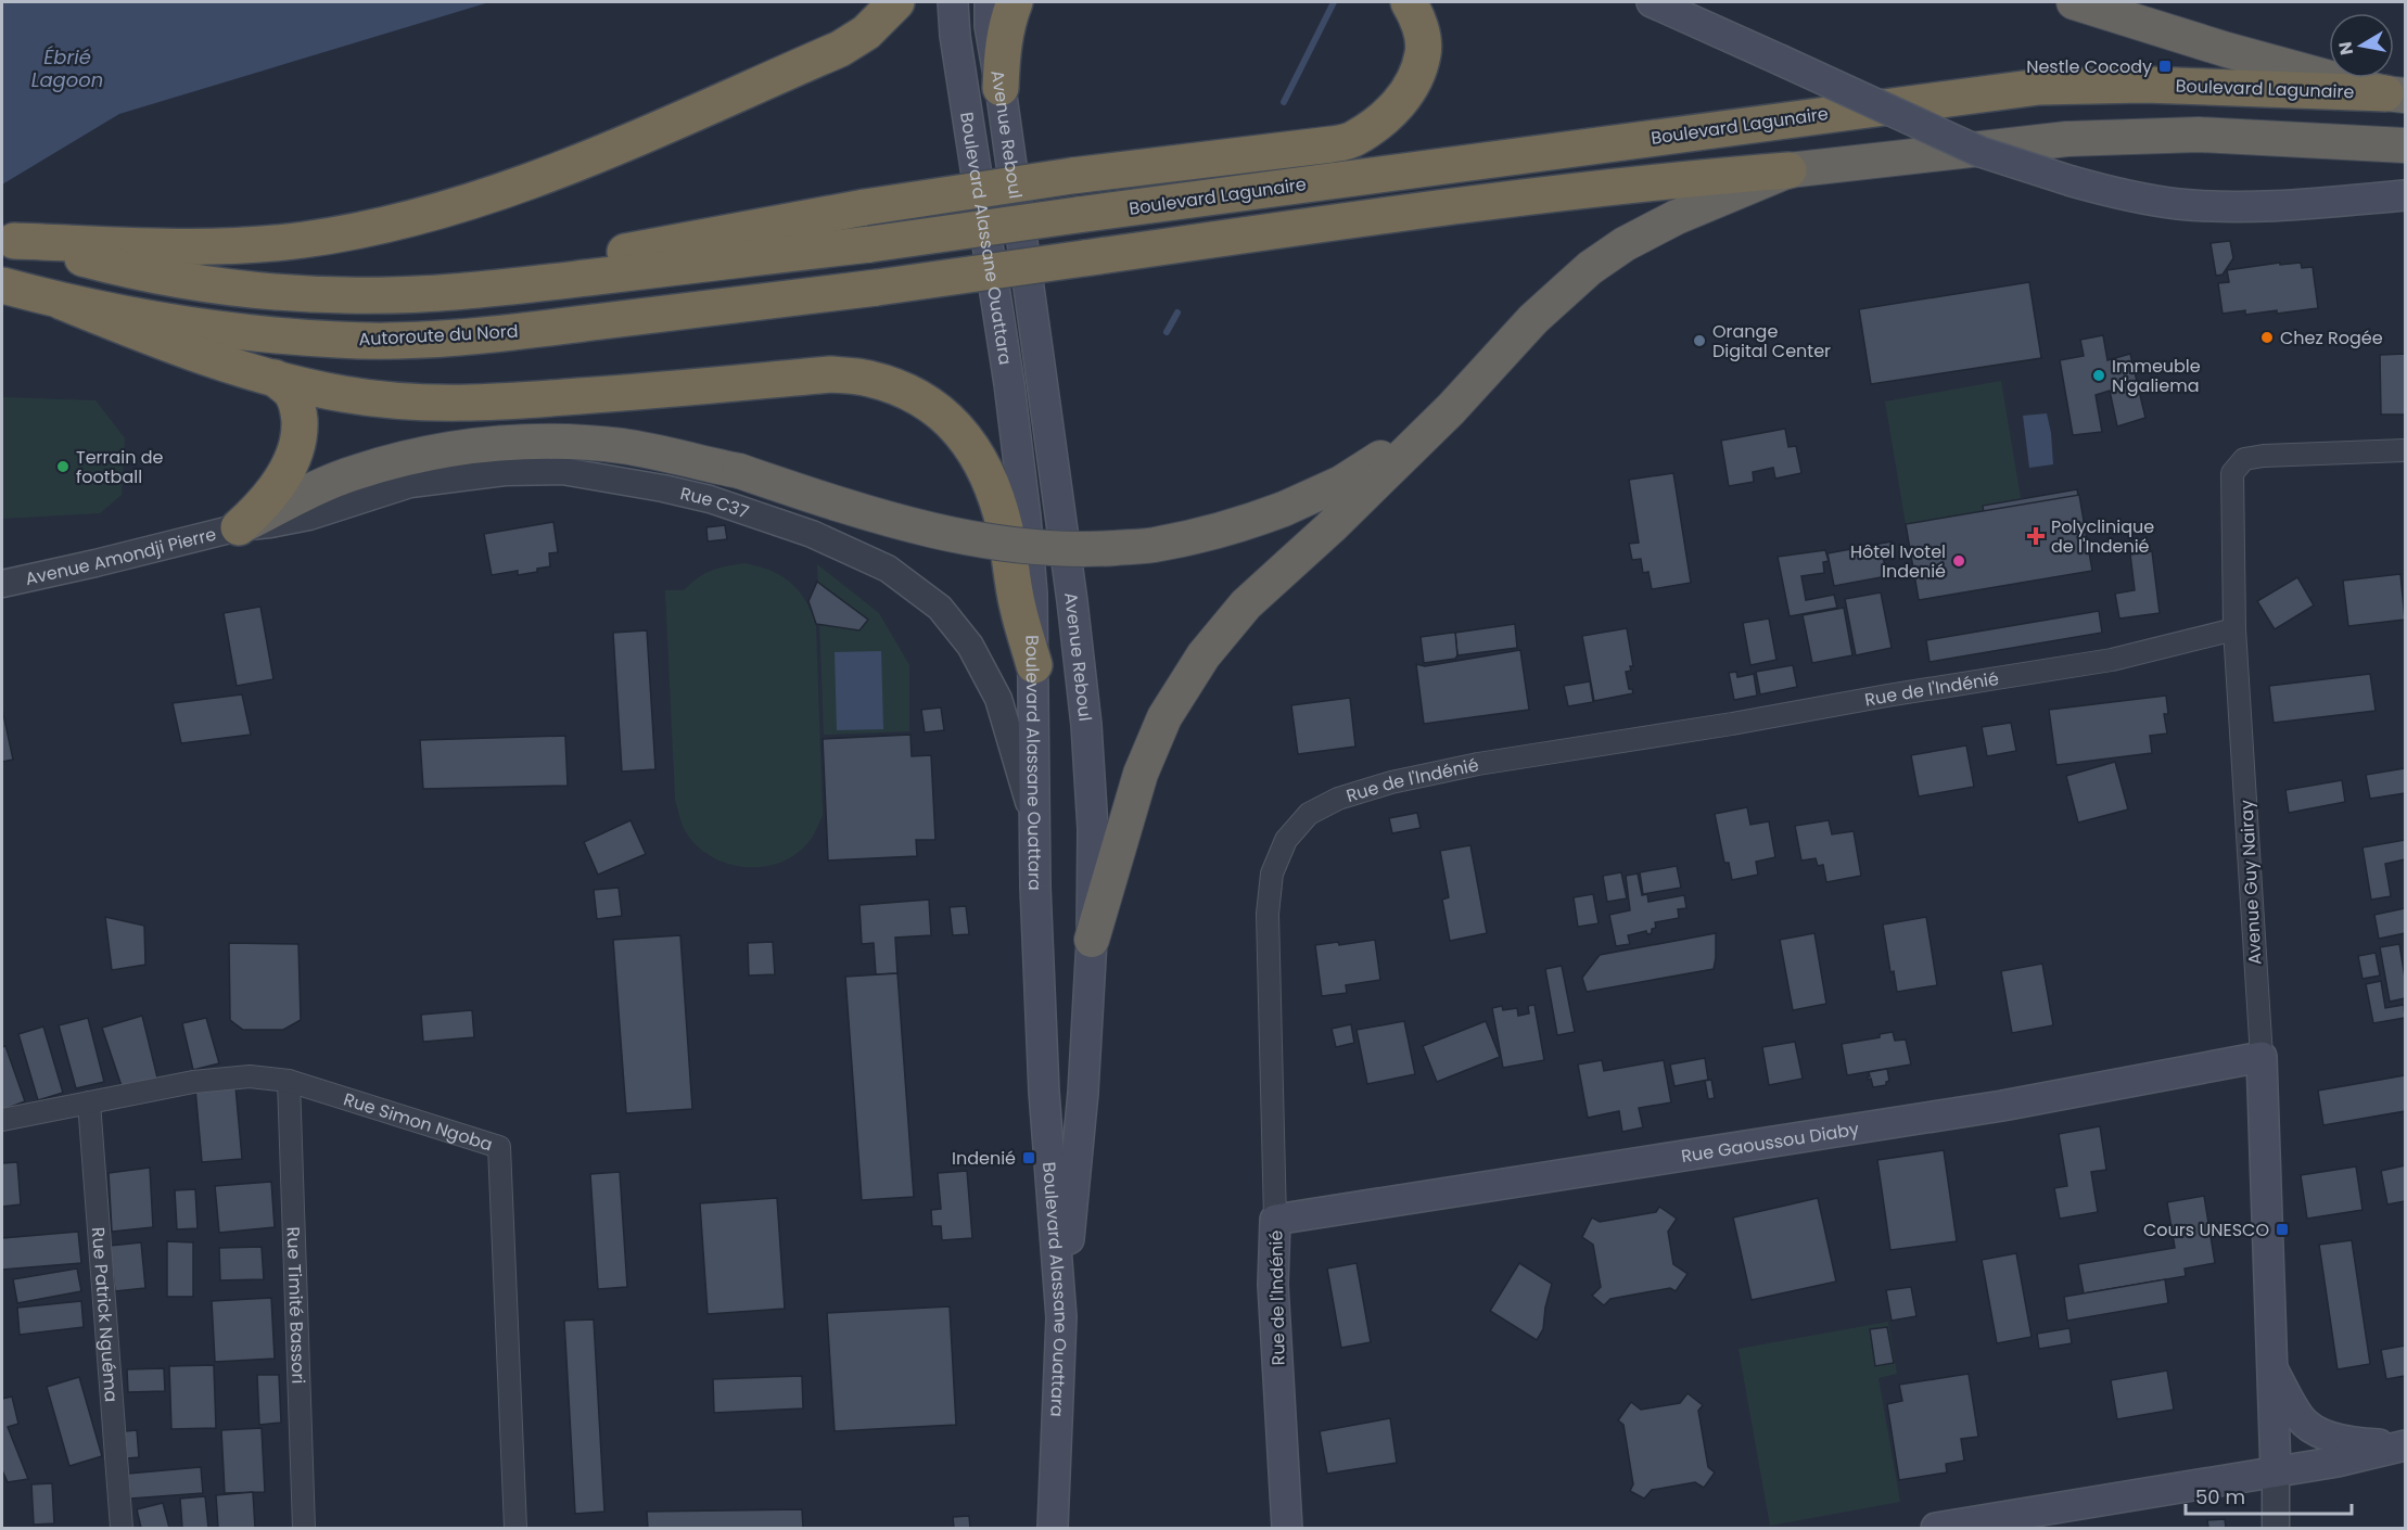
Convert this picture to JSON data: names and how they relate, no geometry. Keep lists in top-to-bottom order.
{
  "streets": {
    "highway": ["Boulevard Lagunaire", "Autoroute du Nord"],
    "main road": [
      "Avenue Reboul",
      "Boulevard Alassane Ouattara",
      "Rue de l'Indénié",
      "Avenue Guy Nairay",
      "Rue Gaoussou Diaby"
    ],
    "street": [
      "Rue C37",
      "Avenue Amondji Pierre",
      "Rue Simon Ngoba",
      "Rue Timité Bassori",
      "Rue Patrick Nguéma"
    ]
  },
  "crossings": [
    ["Avenue Reboul", "Boulevard Alassane Ouattara"],
    ["Boulevard Alassane Ouattara", "Rue C37"],
    ["Rue C37", "Avenue Amondji Pierre"],
    ["Rue de l'Indénié", "Avenue Guy Nairay"],
    ["Rue de l'Indénié", "Rue Gaoussou Diaby"],
    ["Avenue Guy Nairay", "Rue Gaoussou Diaby"],
    ["Rue Simon Ngoba", "Rue Timité Bassori"],
    ["Rue Simon Ngoba", "Rue Patrick Nguéma"]
  ],
  "water": ["Ébrié Lagoon"],
  "places": {
    "transit": ["Nestle Cocody", "Indenié", "Cours UNESCO"],
    "other": [
      "Chez Rogée",
      "Orange Digital Center",
      "Immeuble N'galiema",
      "Terrain de football",
      "Hôtel Ivotel Indenié"
    ],
    "health": ["Polyclinique de l'Indenié"]
  },
  "scale_bar": "50 m",
  "north": "left"
}
